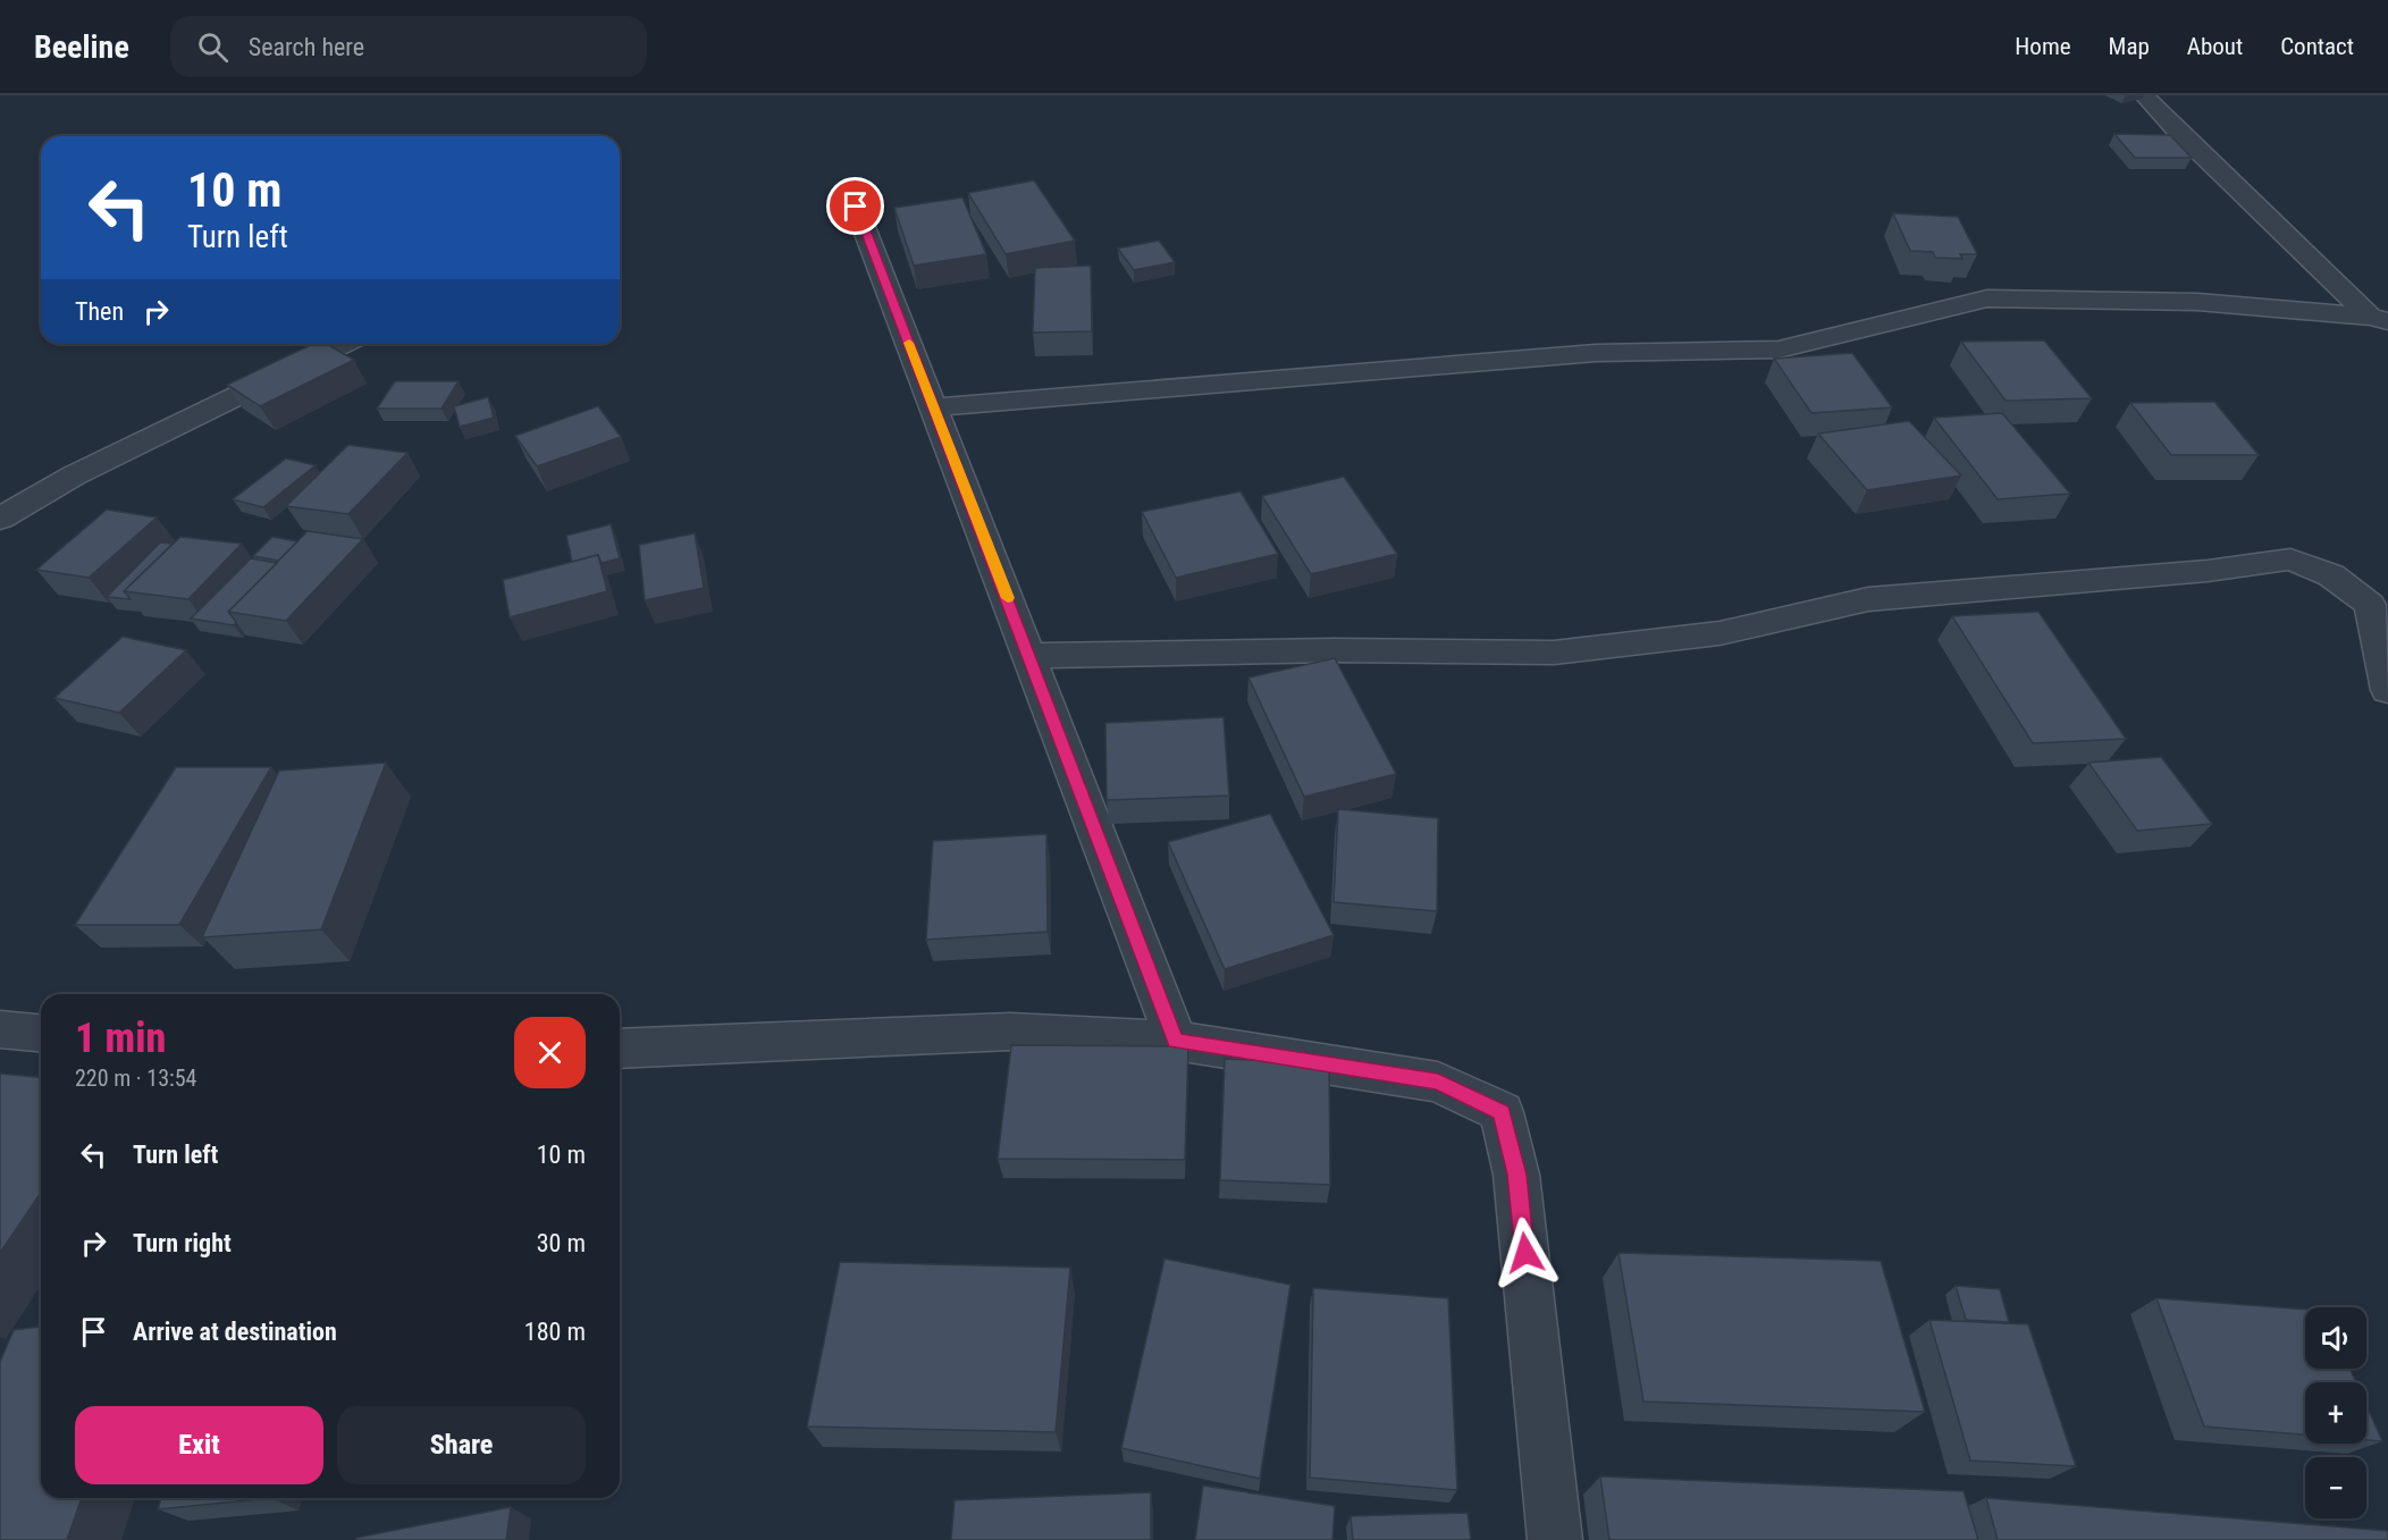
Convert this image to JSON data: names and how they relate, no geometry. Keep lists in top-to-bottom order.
{
  "page": {
    "header": "Beeline",
    "search": "Search here",
    "nav": [
      "Home",
      "Map",
      "About",
      "Contact"
    ],
    "turn": ["10 m", "Turn left"],
    "then": "Then",
    "heading": ["1 min", "220 m · 13:54"],
    "list": [
      {
        "name": "Turn left",
        "value": "10 m"
      },
      {
        "name": "Turn right",
        "value": "30 m"
      },
      {
        "name": "Arrive at destination",
        "value": "180 m"
      }
    ],
    "map_buttons": ["+", "−"],
    "buttons": ["Exit", "Share"]
  }
}
